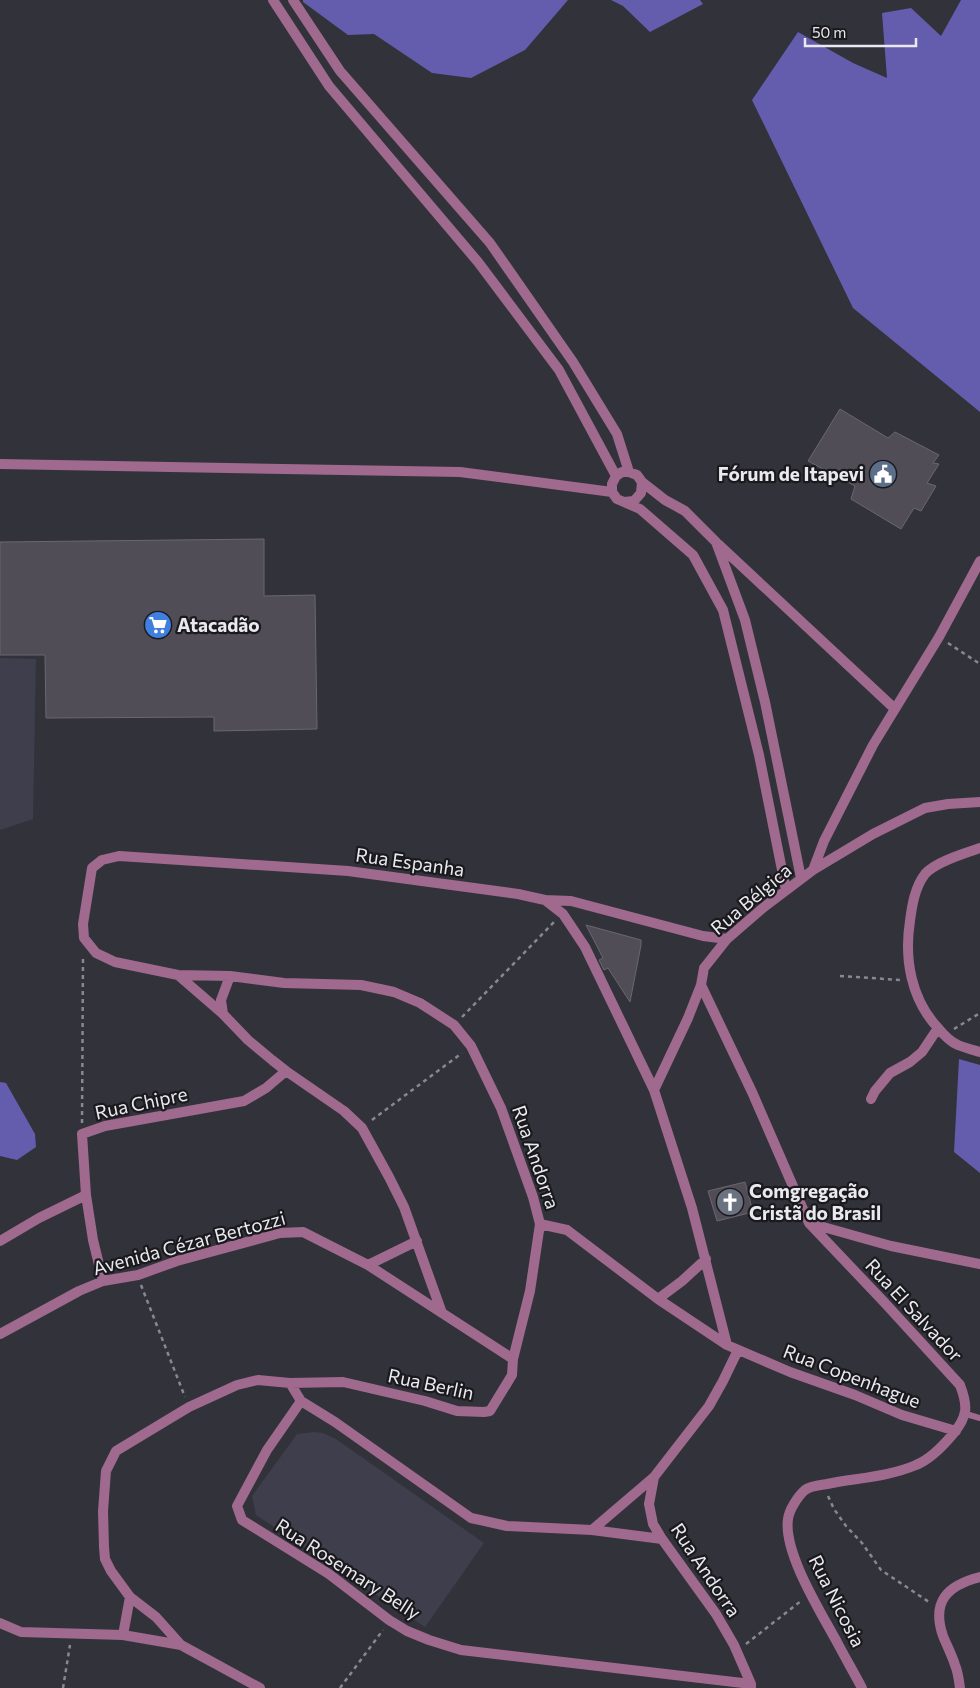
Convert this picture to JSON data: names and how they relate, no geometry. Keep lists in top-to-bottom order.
{
  "streets": {
    "street": [
      "Rua Espanha",
      "Rua Bélgica",
      "Rua Chipre",
      "Rua Andorra",
      "Avenida Cézar Bertozzi",
      "Rua El Salvador",
      "Rua Copenhague",
      "Rua Berlin",
      "Rua Rosemary Belly",
      "Rua Nicosia"
    ]
  },
  "crossings": [
    ["Rua Espanha", "Rua Bélgica"],
    ["Rua Espanha", "Rua Andorra"],
    ["Rua Bélgica", "Rua El Salvador"],
    ["Rua Chipre", "Avenida Cézar Bertozzi"],
    ["Rua Andorra", "Rua Copenhague"],
    ["Rua Andorra", "Rua Berlin"],
    ["Rua Andorra", "Rua Rosemary Belly"],
    ["Avenida Cézar Bertozzi", "Rua Berlin"],
    ["Rua Copenhague", "Rua Nicosia"]
  ],
  "places": {
    "public building": ["Fórum de Itapevi"],
    "supermarket": ["Atacadão"],
    "church": ["Comgregação Cristã do Brasil"]
  },
  "scale_bar": "50 m"
}
